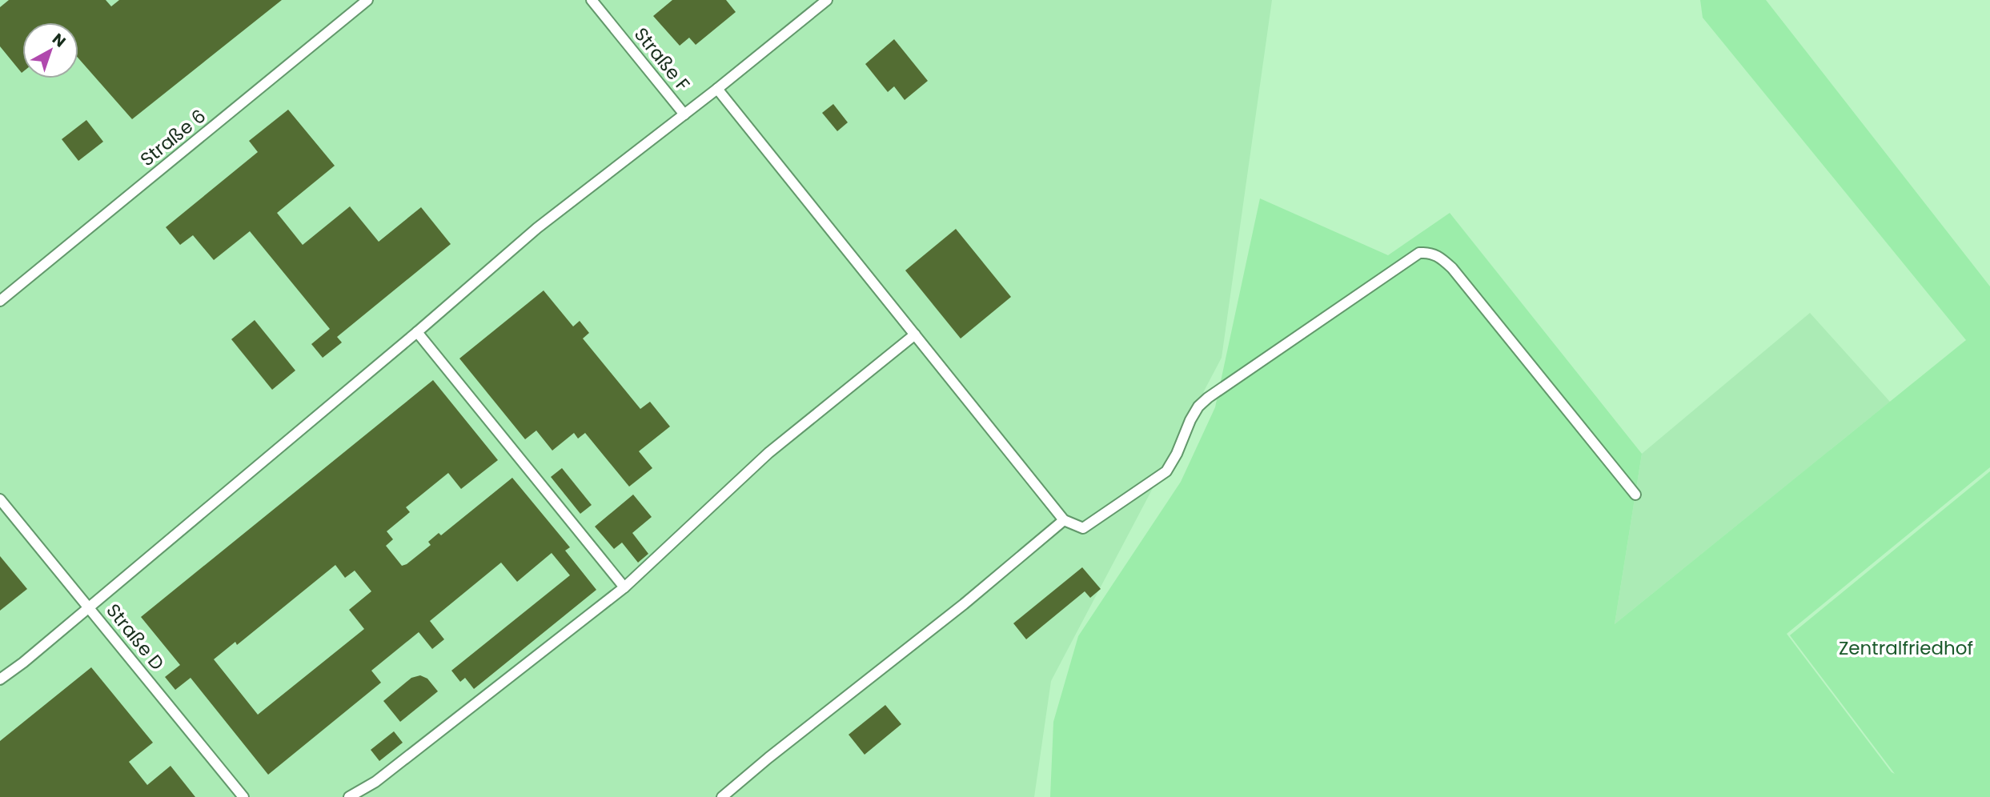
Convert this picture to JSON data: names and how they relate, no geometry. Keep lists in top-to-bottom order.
{
  "streets": {
    "lane": ["Straße F", "Straße 6", "Straße D"]
  },
  "parks": ["Zentralfriedhof"],
  "north": "top right"
}
